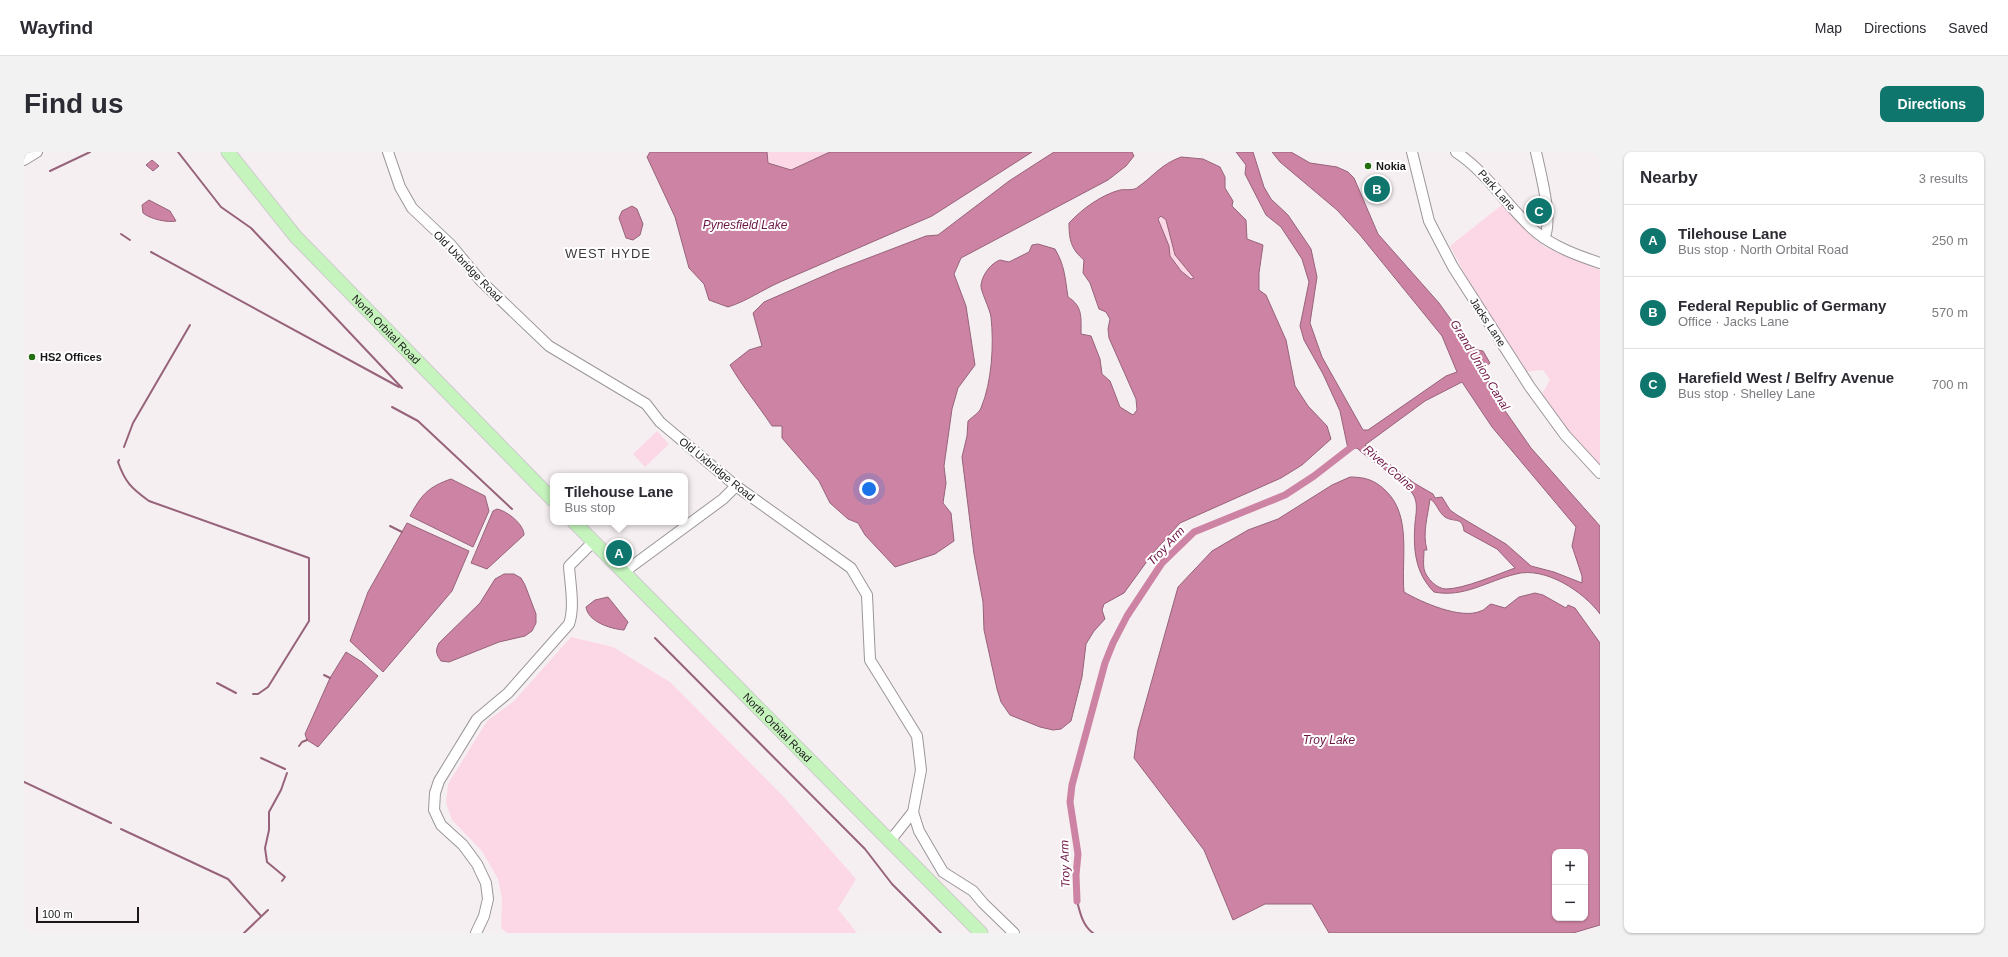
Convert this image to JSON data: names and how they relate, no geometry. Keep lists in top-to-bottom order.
{
  "streets": {
    "main road": ["North Orbital Road"],
    "street": ["Park Lane", "Old Uxbridge Road", "Jacks Lane"]
  },
  "crossings": [
    ["Old Uxbridge Road", "North Orbital Road"]
  ],
  "districts": ["WEST HYDE"],
  "water": [
    "Pynesfield Lake",
    "Grand Union Canal",
    "River Colne",
    "Troy Arm",
    "Troy Lake"
  ],
  "places": ["Nokia", "HS2 Offices"],
  "scale_bar": "100 m",
  "page": {
    "header": "Wayfind",
    "nav": ["Map", "Directions", "Saved"],
    "buttons": "Directions",
    "title": "Find us",
    "heading": ["Nearby", "3 results"],
    "pins": ["B", "C", "A"],
    "list": [
      {
        "mark": "A",
        "name": "Tilehouse Lane",
        "note": "Bus stop · North Orbital Road",
        "value": "250 m"
      },
      {
        "mark": "B",
        "name": "Federal Republic of Germany",
        "note": "Office · Jacks Lane",
        "value": "570 m"
      },
      {
        "mark": "C",
        "name": "Harefield West / Belfry Avenue",
        "note": "Bus stop · Shelley Lane",
        "value": "700 m"
      }
    ],
    "popup": ["Tilehouse Lane", "Bus stop"],
    "map_buttons": ["+", "−"],
    "scale": "100 m"
  }
}
